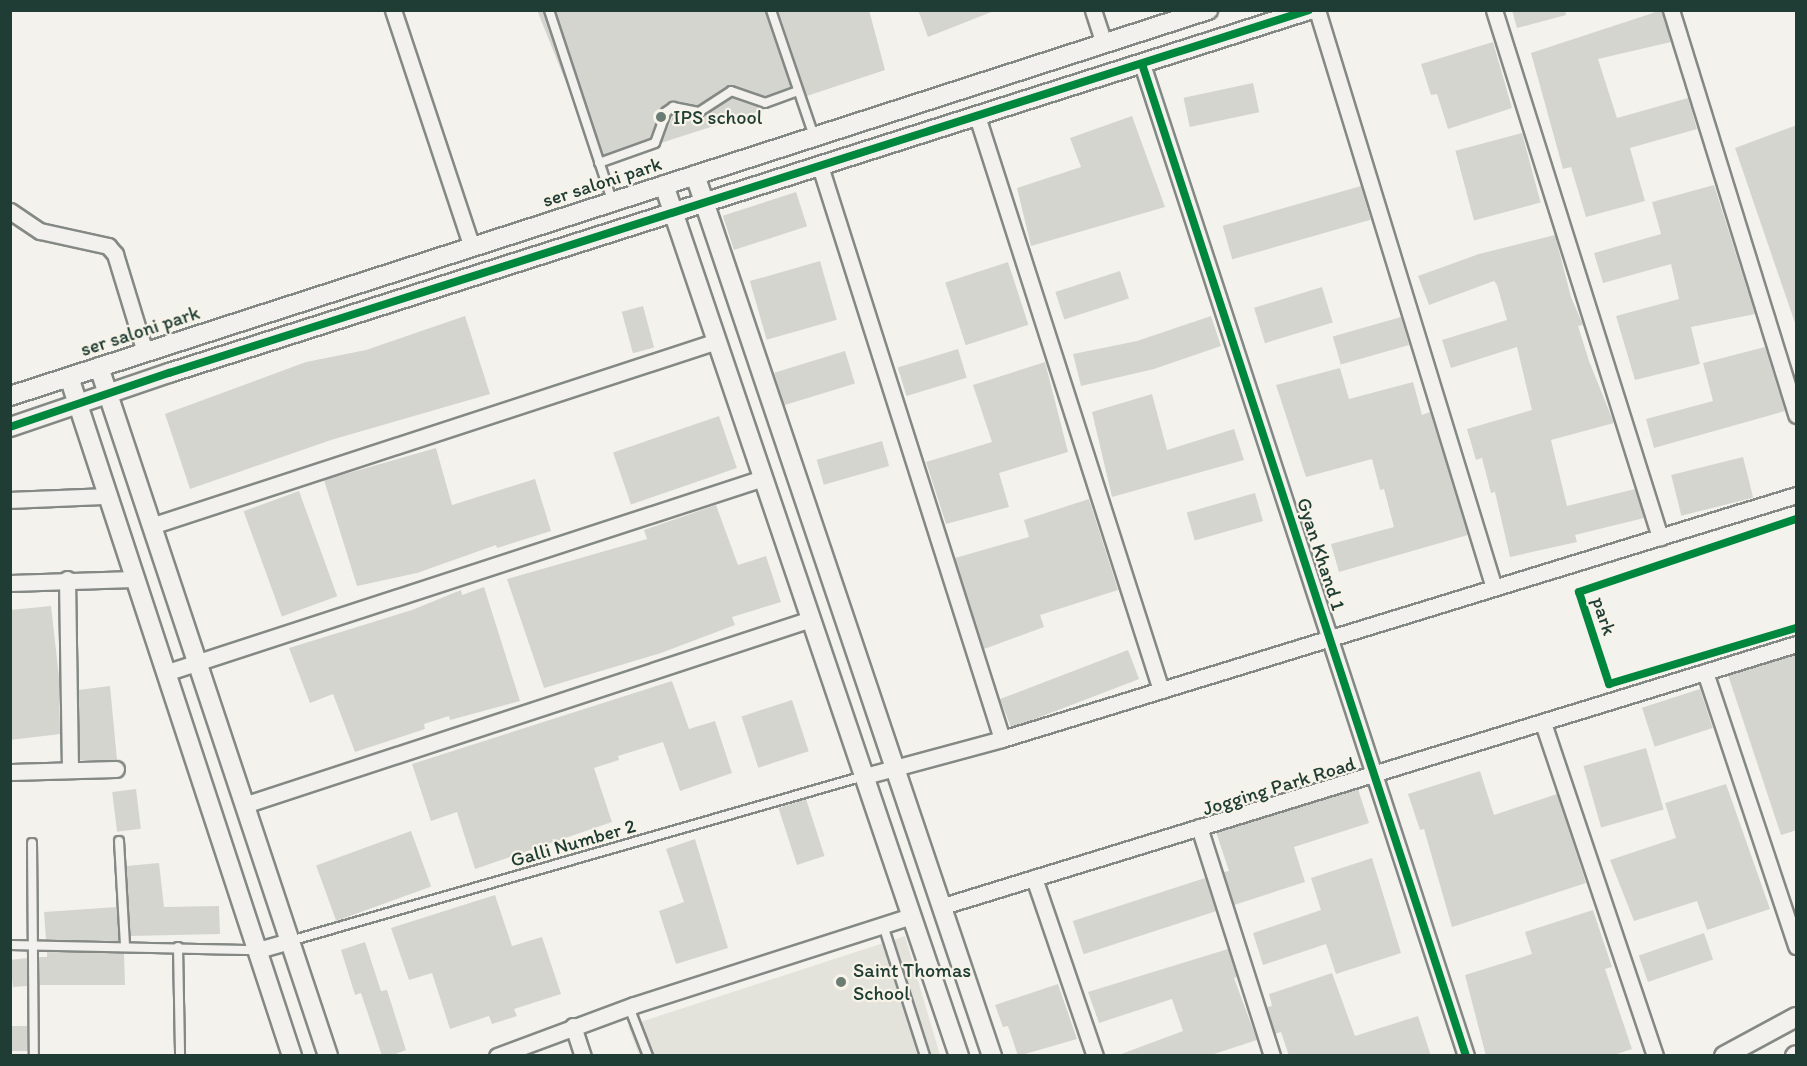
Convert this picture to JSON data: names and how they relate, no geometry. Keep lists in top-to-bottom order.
{
  "streets": {
    "street": ["ser saloni park", "Gyan Khand 1", "Jogging Park Road"],
    "lane": ["Galli Number 2"],
    "cycle path": ["park"]
  },
  "crossings": [
    ["Gyan Khand 1", "Jogging Park Road"]
  ],
  "places": ["IPS school", "Saint Thomas School"]
}
